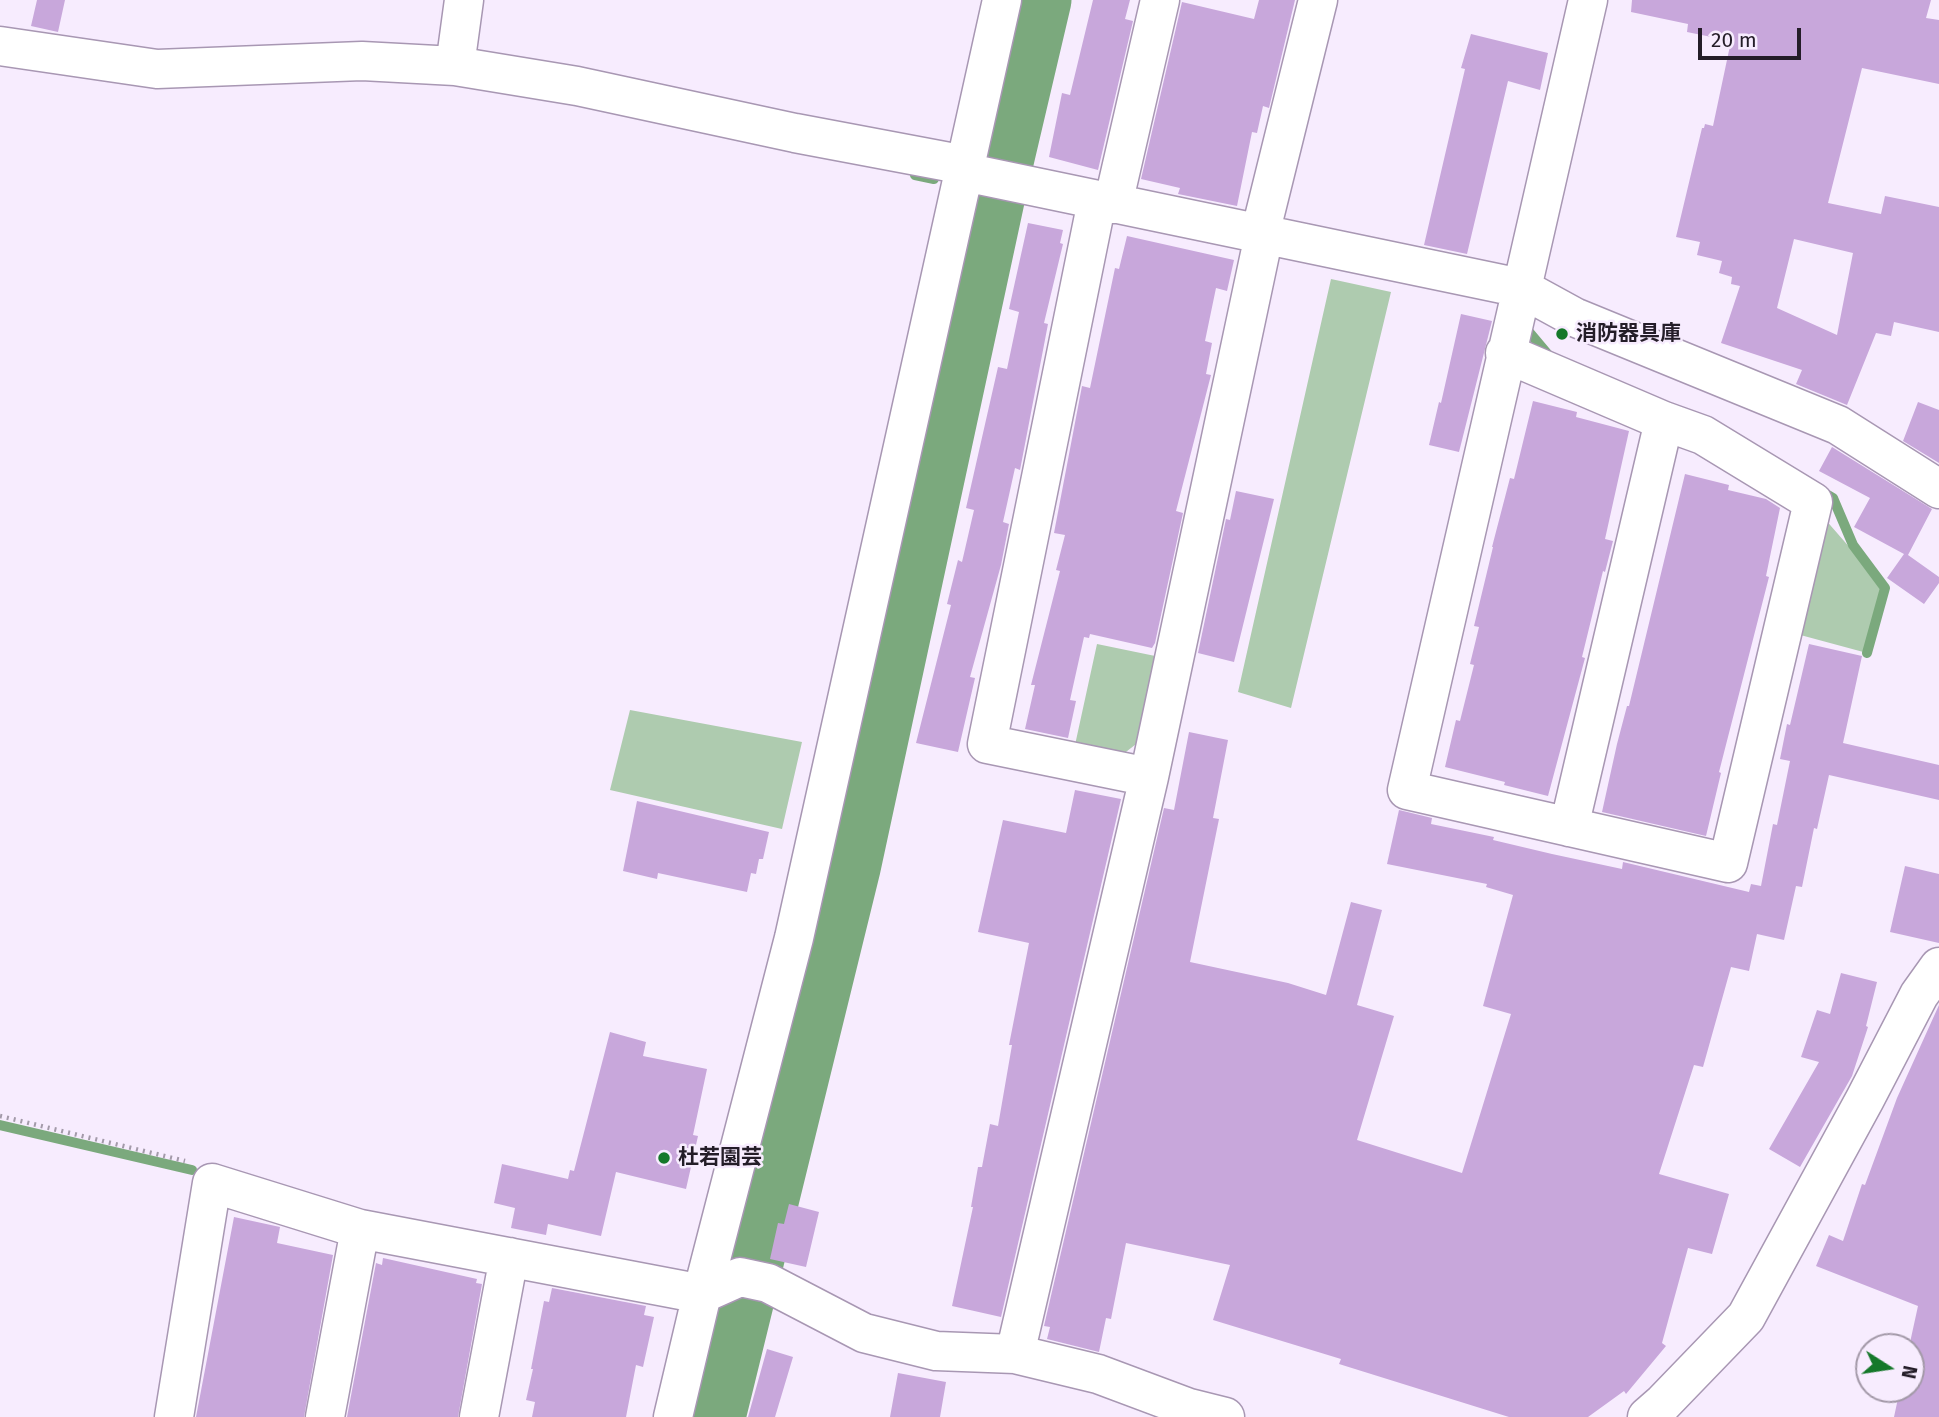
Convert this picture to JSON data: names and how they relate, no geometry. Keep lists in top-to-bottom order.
{
  "places": ["消防器具庫", "杜若園芸"],
  "scale_bar": "20 m",
  "north": "right"
}
